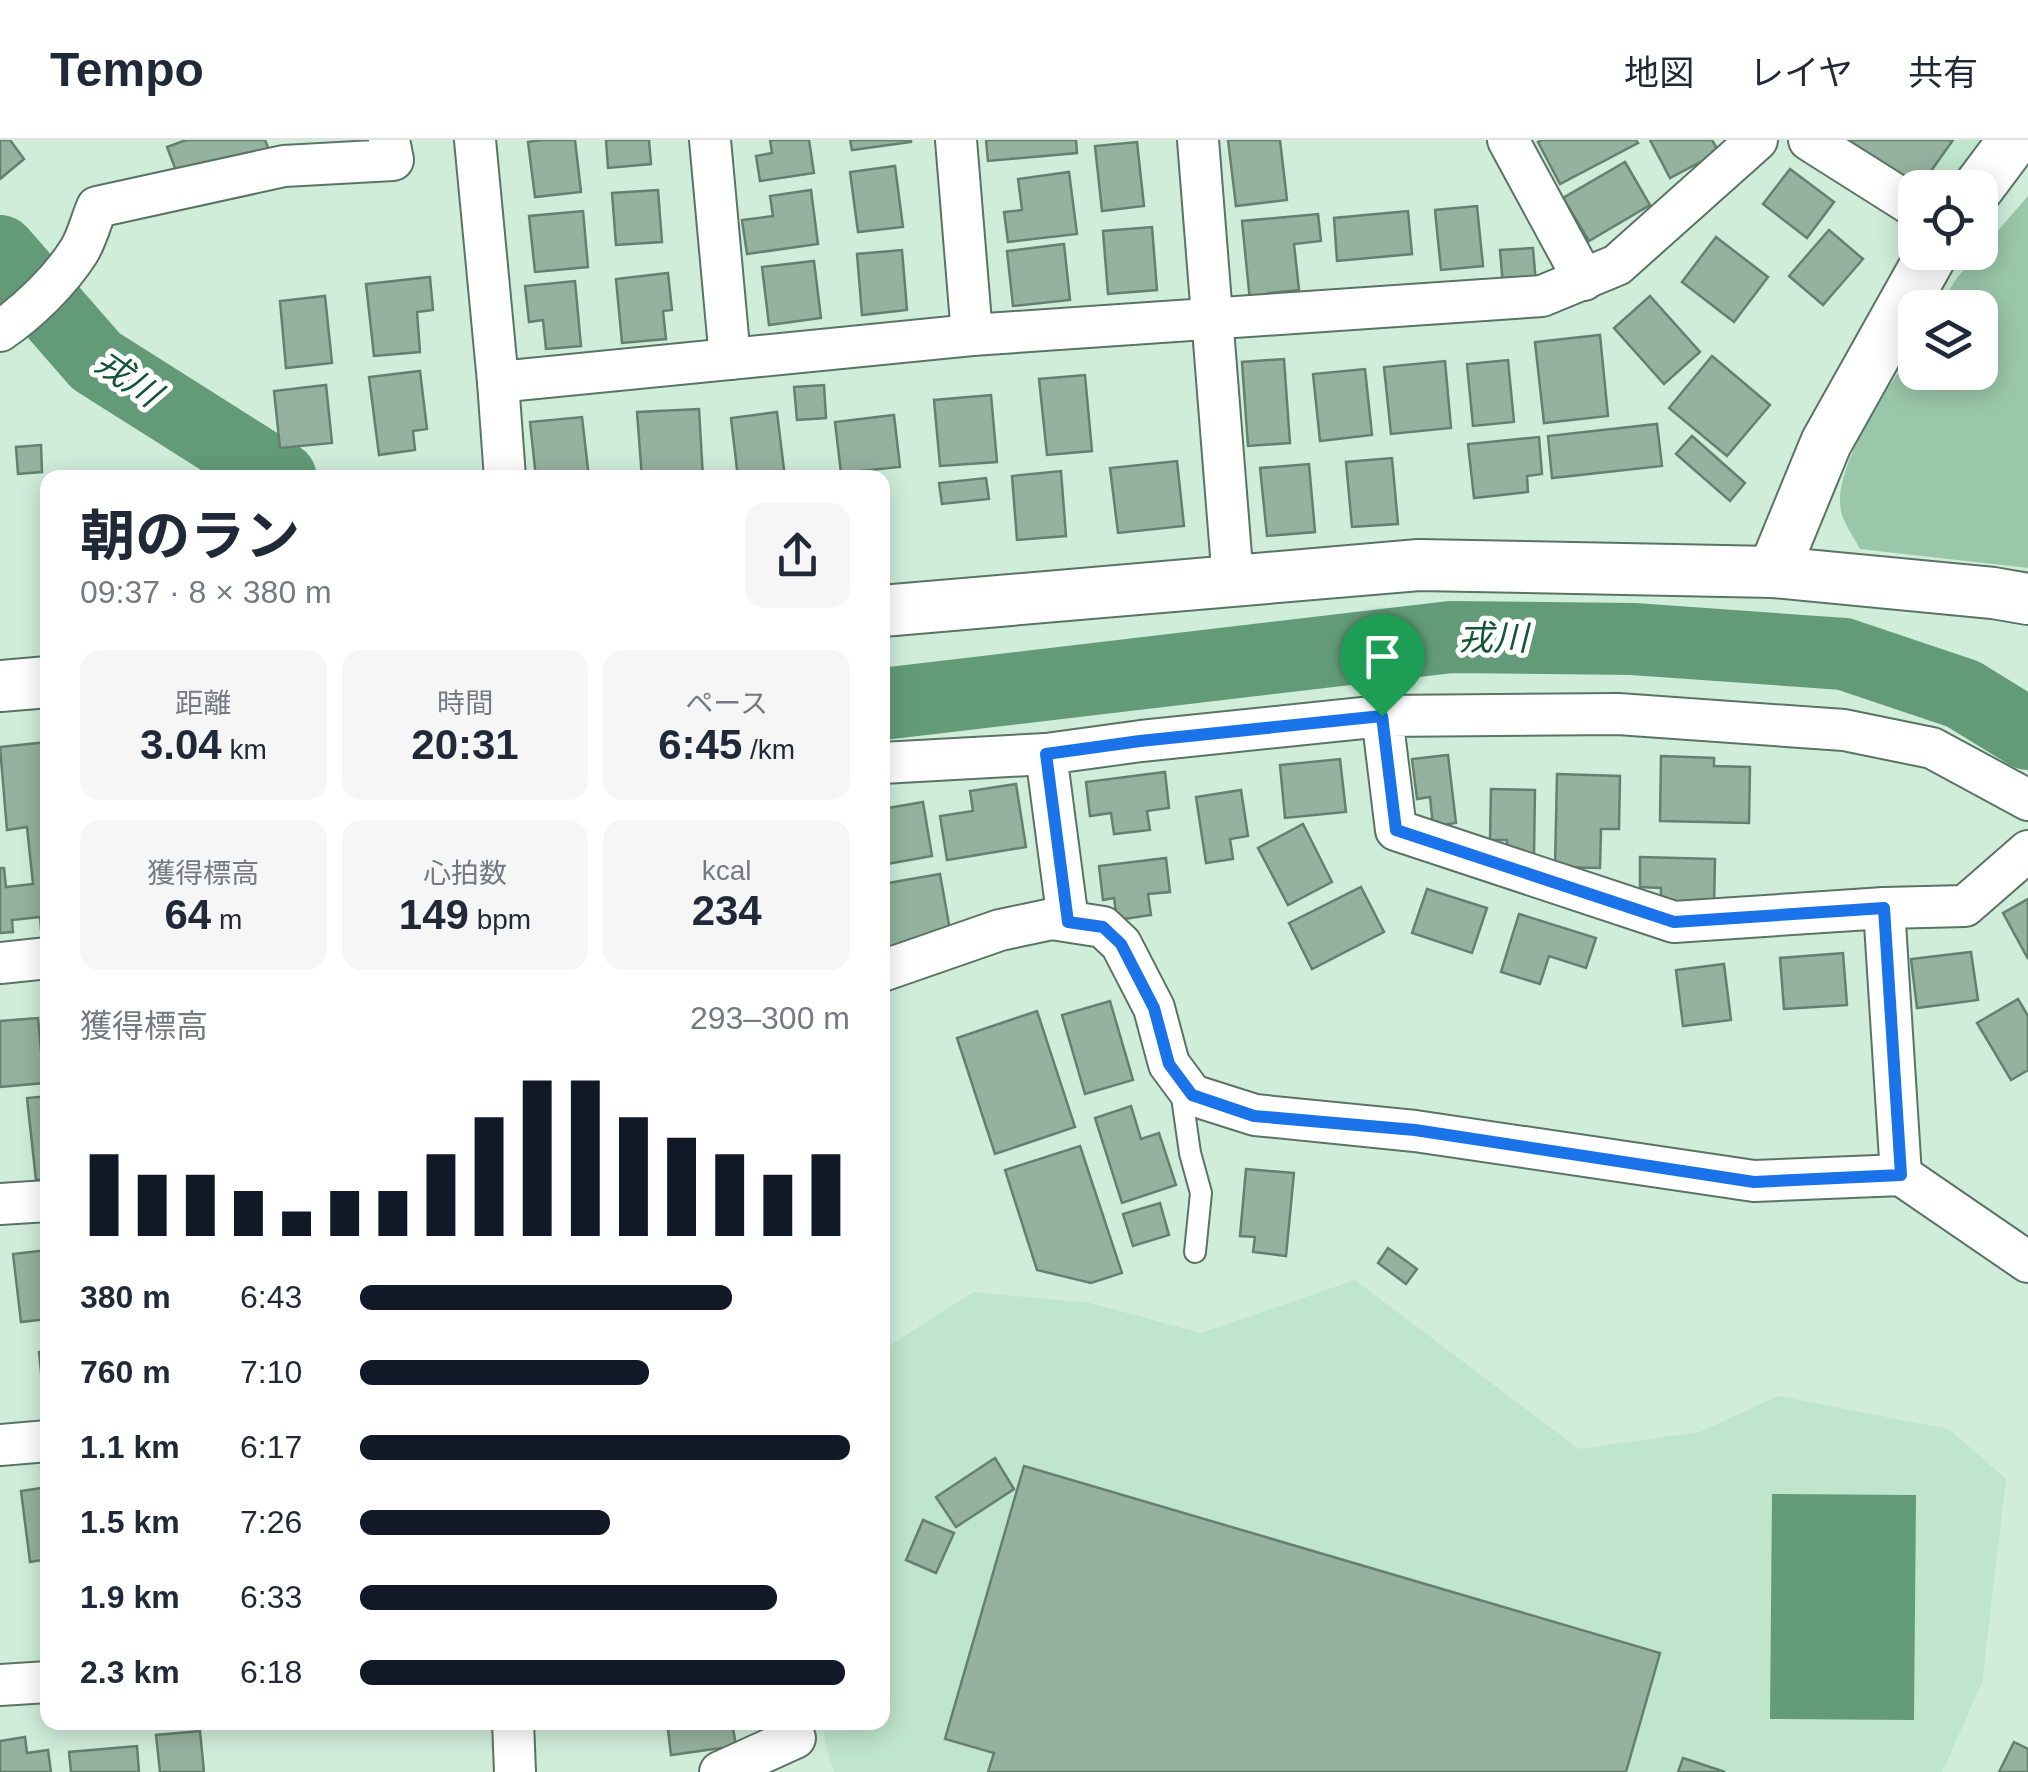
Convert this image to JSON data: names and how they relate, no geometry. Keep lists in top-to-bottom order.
{
  "water": ["戎川"],
  "page": {
    "header": "Tempo",
    "nav": ["地図", "レイヤ", "共有"],
    "heading": ["朝のラン", "09:37 · 8 × 380 m"],
    "stats": [
      ["距離", "3.04 km"],
      ["時間", "20:31"],
      ["ペース", "6:45 /km"],
      ["獲得標高", "64 m"],
      ["心拍数", "149 bpm"],
      ["kcal", "234"]
    ],
    "chart": ["獲得標高", "293–300 m"],
    "list": [
      {
        "name": "380 m",
        "note": "6:43"
      },
      {
        "name": "760 m",
        "note": "7:10"
      },
      {
        "name": "1.1 km",
        "note": "6:17"
      },
      {
        "name": "1.5 km",
        "note": "7:26"
      },
      {
        "name": "1.9 km",
        "note": "6:33"
      },
      {
        "name": "2.3 km",
        "note": "6:18"
      }
    ]
  }
}
